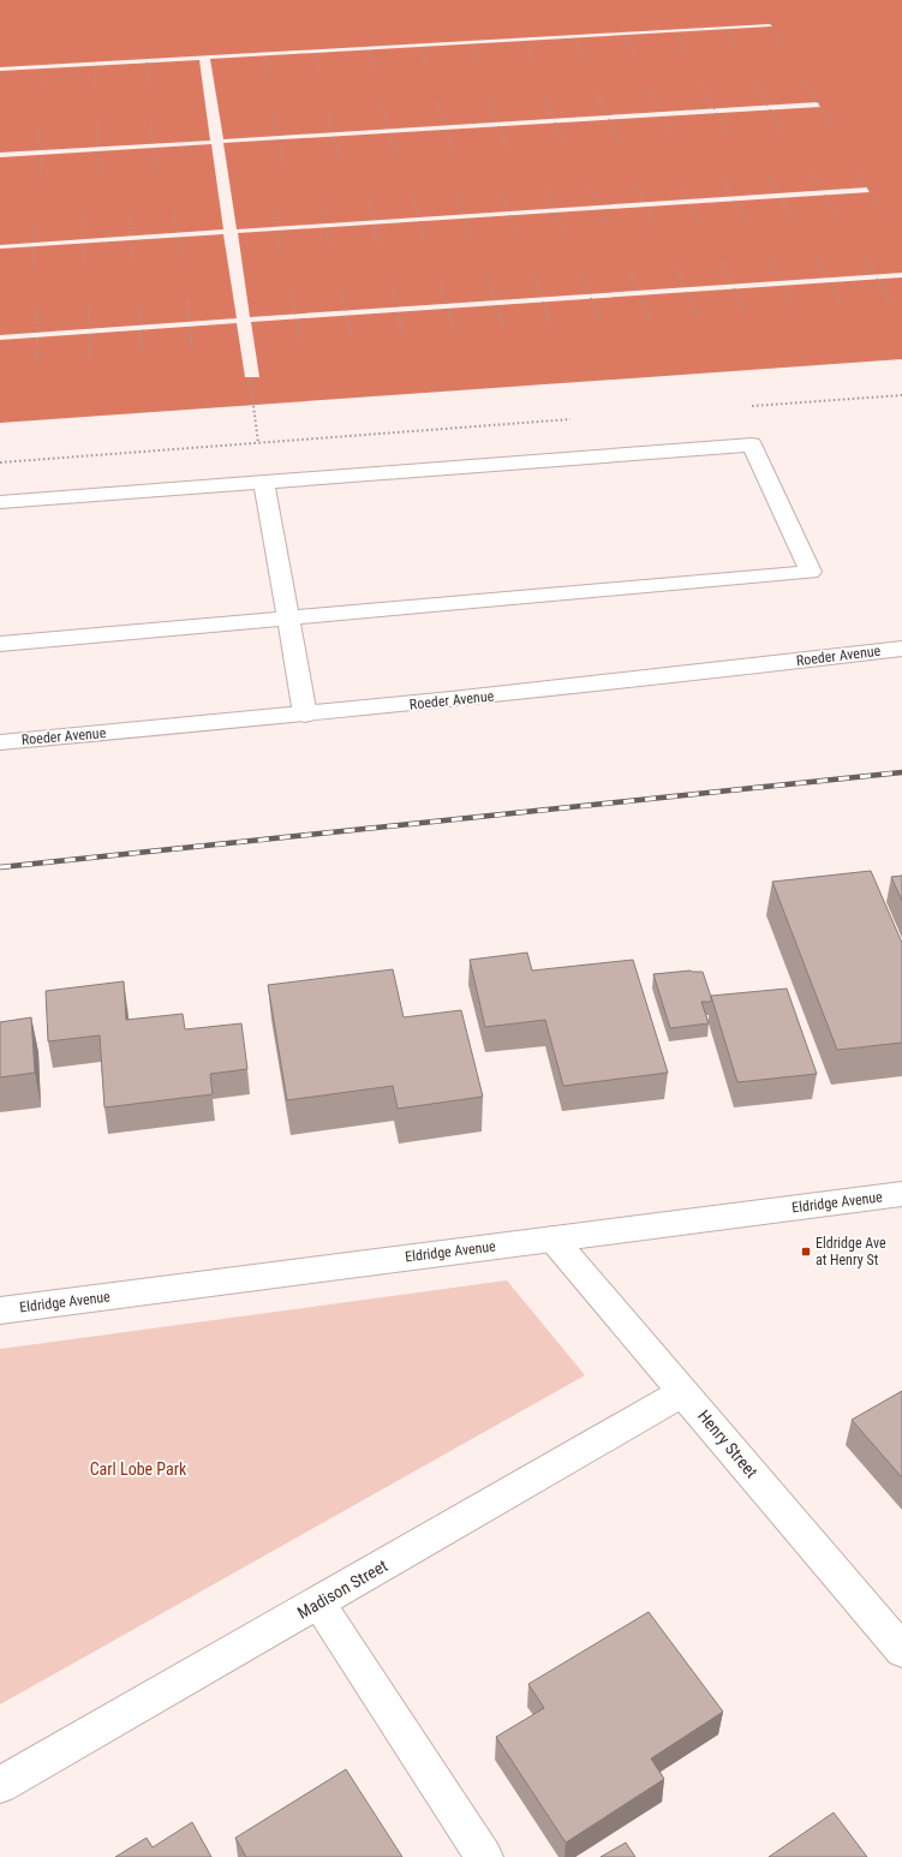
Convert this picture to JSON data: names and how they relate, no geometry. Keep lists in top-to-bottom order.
{
  "streets": {
    "street": [
      "Roeder Avenue",
      "Eldridge Avenue",
      "Henry Street",
      "Madison Street"
    ]
  },
  "crossings": [
    ["Eldridge Avenue", "Henry Street"],
    ["Henry Street", "Madison Street"]
  ],
  "parks": ["Carl Lobe Park"],
  "places": {
    "transit": ["Eldridge Ave at Henry St"]
  }
}
